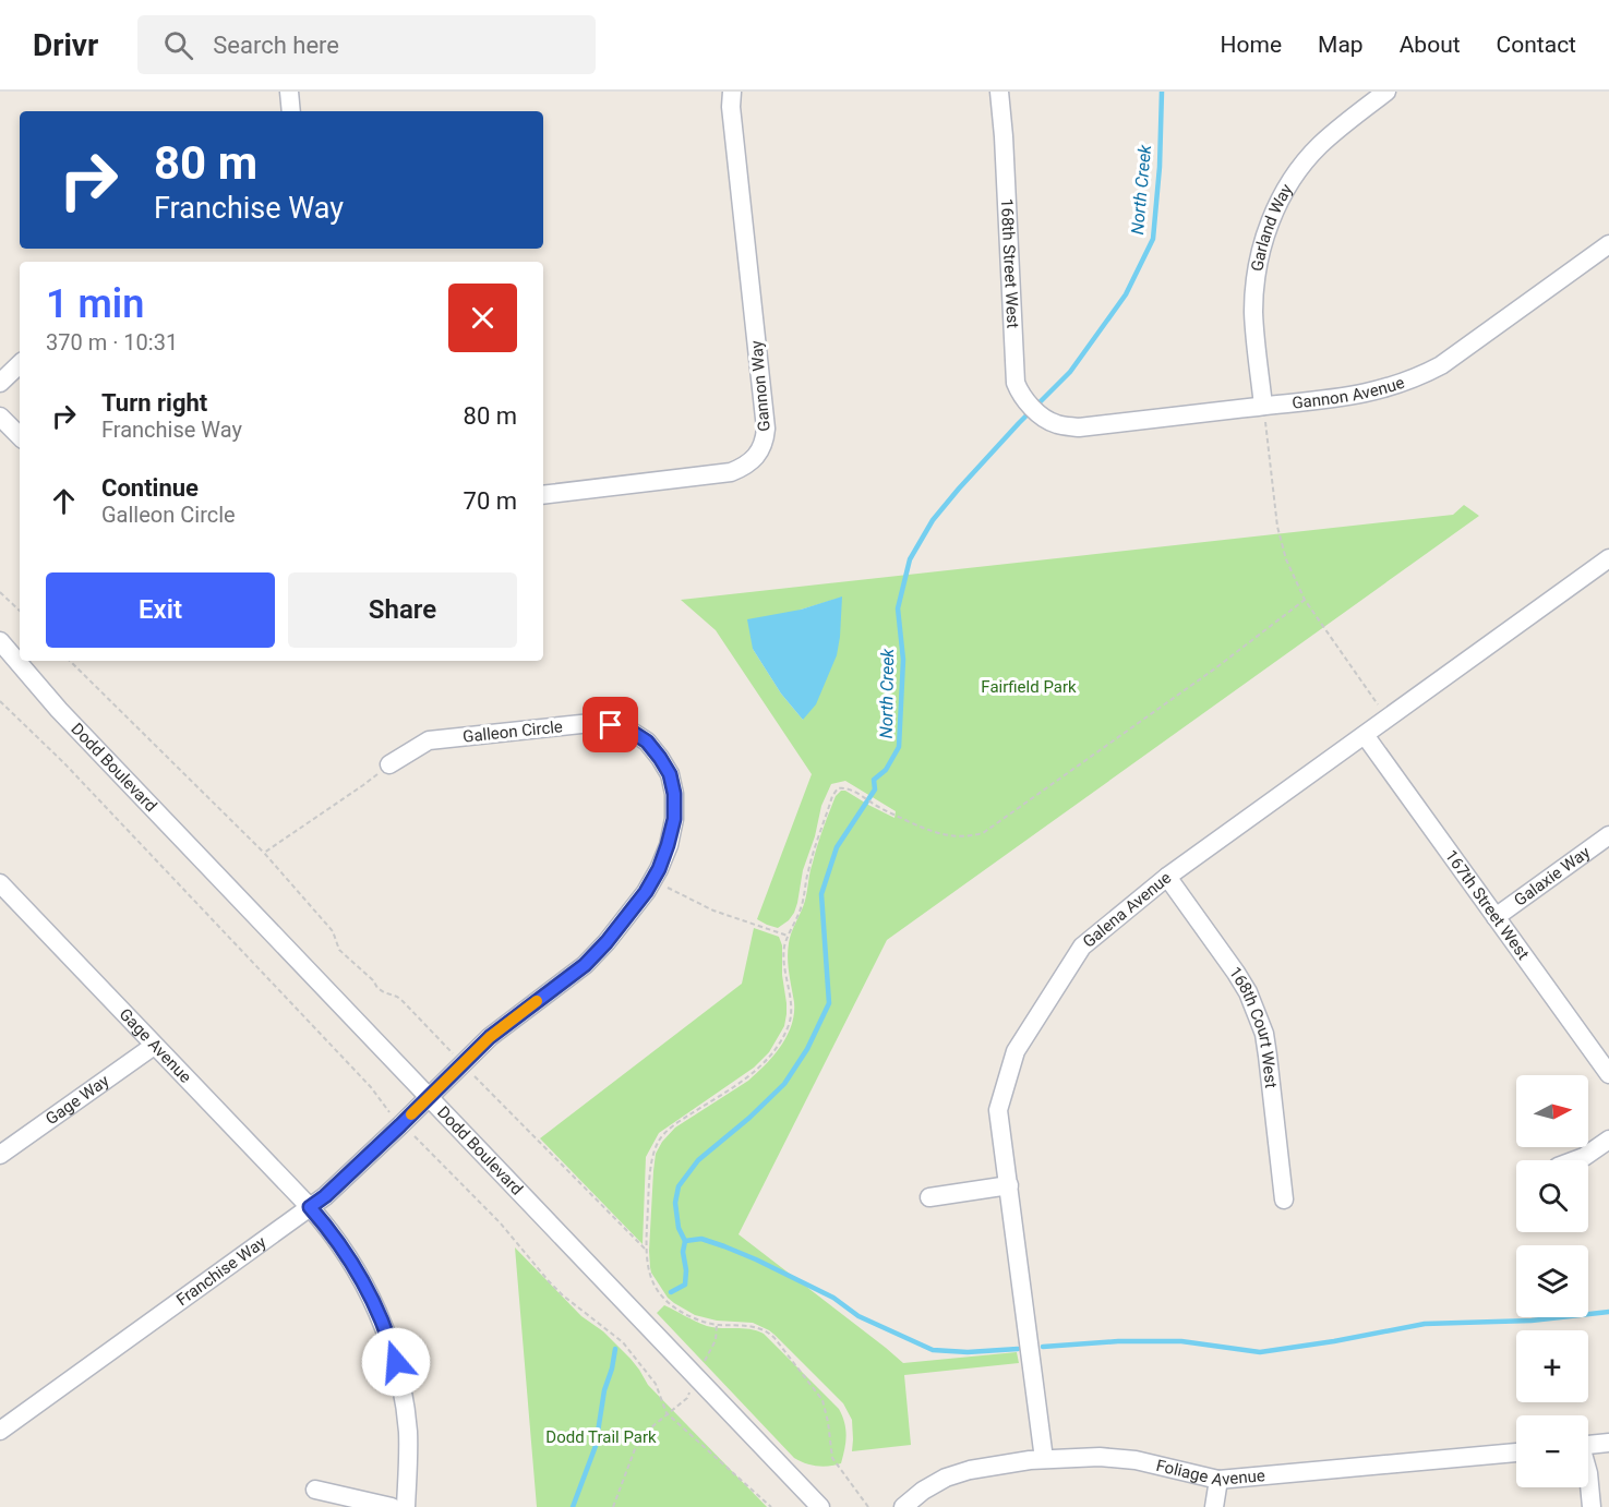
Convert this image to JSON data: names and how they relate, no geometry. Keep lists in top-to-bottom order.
{
  "streets": {
    "street": [
      "Garland Way",
      "168th Street West",
      "Gannon Way",
      "Gannon Avenue",
      "Galleon Circle",
      "Dodd Boulevard",
      "Galaxie Way",
      "167th Street West",
      "Galena Avenue",
      "168th Court West",
      "Gage Avenue",
      "Gage Way",
      "Franchise Way",
      "Foliage Avenue"
    ]
  },
  "crossings": [
    ["Garland Way", "Gannon Avenue"],
    ["168th Street West", "Gannon Avenue"],
    ["Galleon Circle", "Dodd Boulevard"],
    ["Galleon Circle", "Franchise Way"],
    ["Dodd Boulevard", "Franchise Way"],
    ["Galaxie Way", "167th Street West"],
    ["167th Street West", "Galena Avenue"],
    ["Galena Avenue", "168th Court West"],
    ["Galena Avenue", "Foliage Avenue"],
    ["Gage Avenue", "Gage Way"],
    ["Gage Avenue", "Franchise Way"]
  ],
  "water": ["North Creek"],
  "parks": ["Fairfield Park", "Dodd Trail Park"],
  "north": "right",
  "page": {
    "header": "Drivr",
    "search": "Search here",
    "nav": [
      "Home",
      "Map",
      "About",
      "Contact"
    ],
    "turn": ["80 m", "Franchise Way"],
    "heading": ["1 min", "370 m · 10:31"],
    "list": [
      {
        "name": "Turn right",
        "note": "Franchise Way",
        "value": "80 m"
      },
      {
        "name": "Continue",
        "note": "Galleon Circle",
        "value": "70 m"
      }
    ],
    "buttons": ["Exit", "Share"],
    "map_buttons": ["+", "−"]
  }
}
